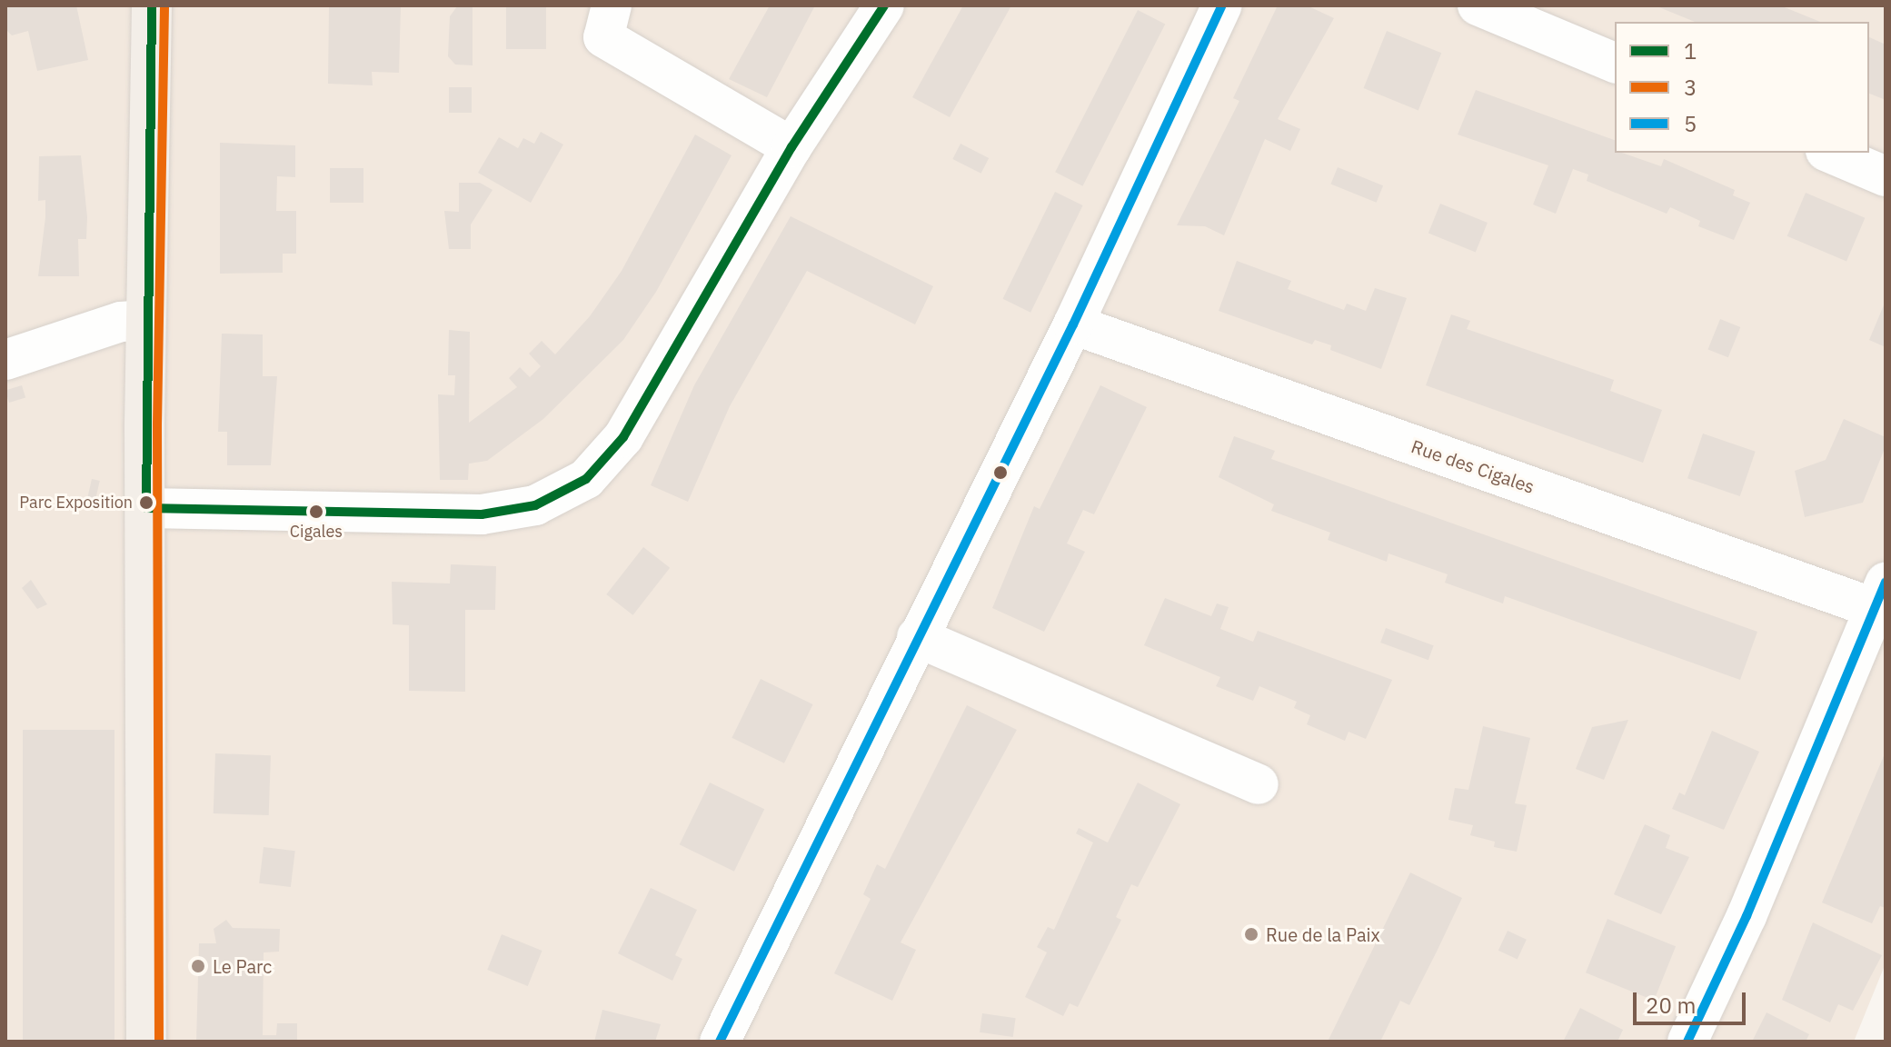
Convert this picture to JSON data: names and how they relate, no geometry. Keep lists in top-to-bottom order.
{
  "streets": {
    "street": ["Rue des Cigales"]
  },
  "places": [
    "Parc Exposition",
    "Cigales",
    "Rue de la Paix",
    "Le Parc"
  ],
  "lines": ["transit line 1", "transit line 3", "transit line 5"],
  "legend": ["1", "3", "5"],
  "scale_bar": "20 m"
}
